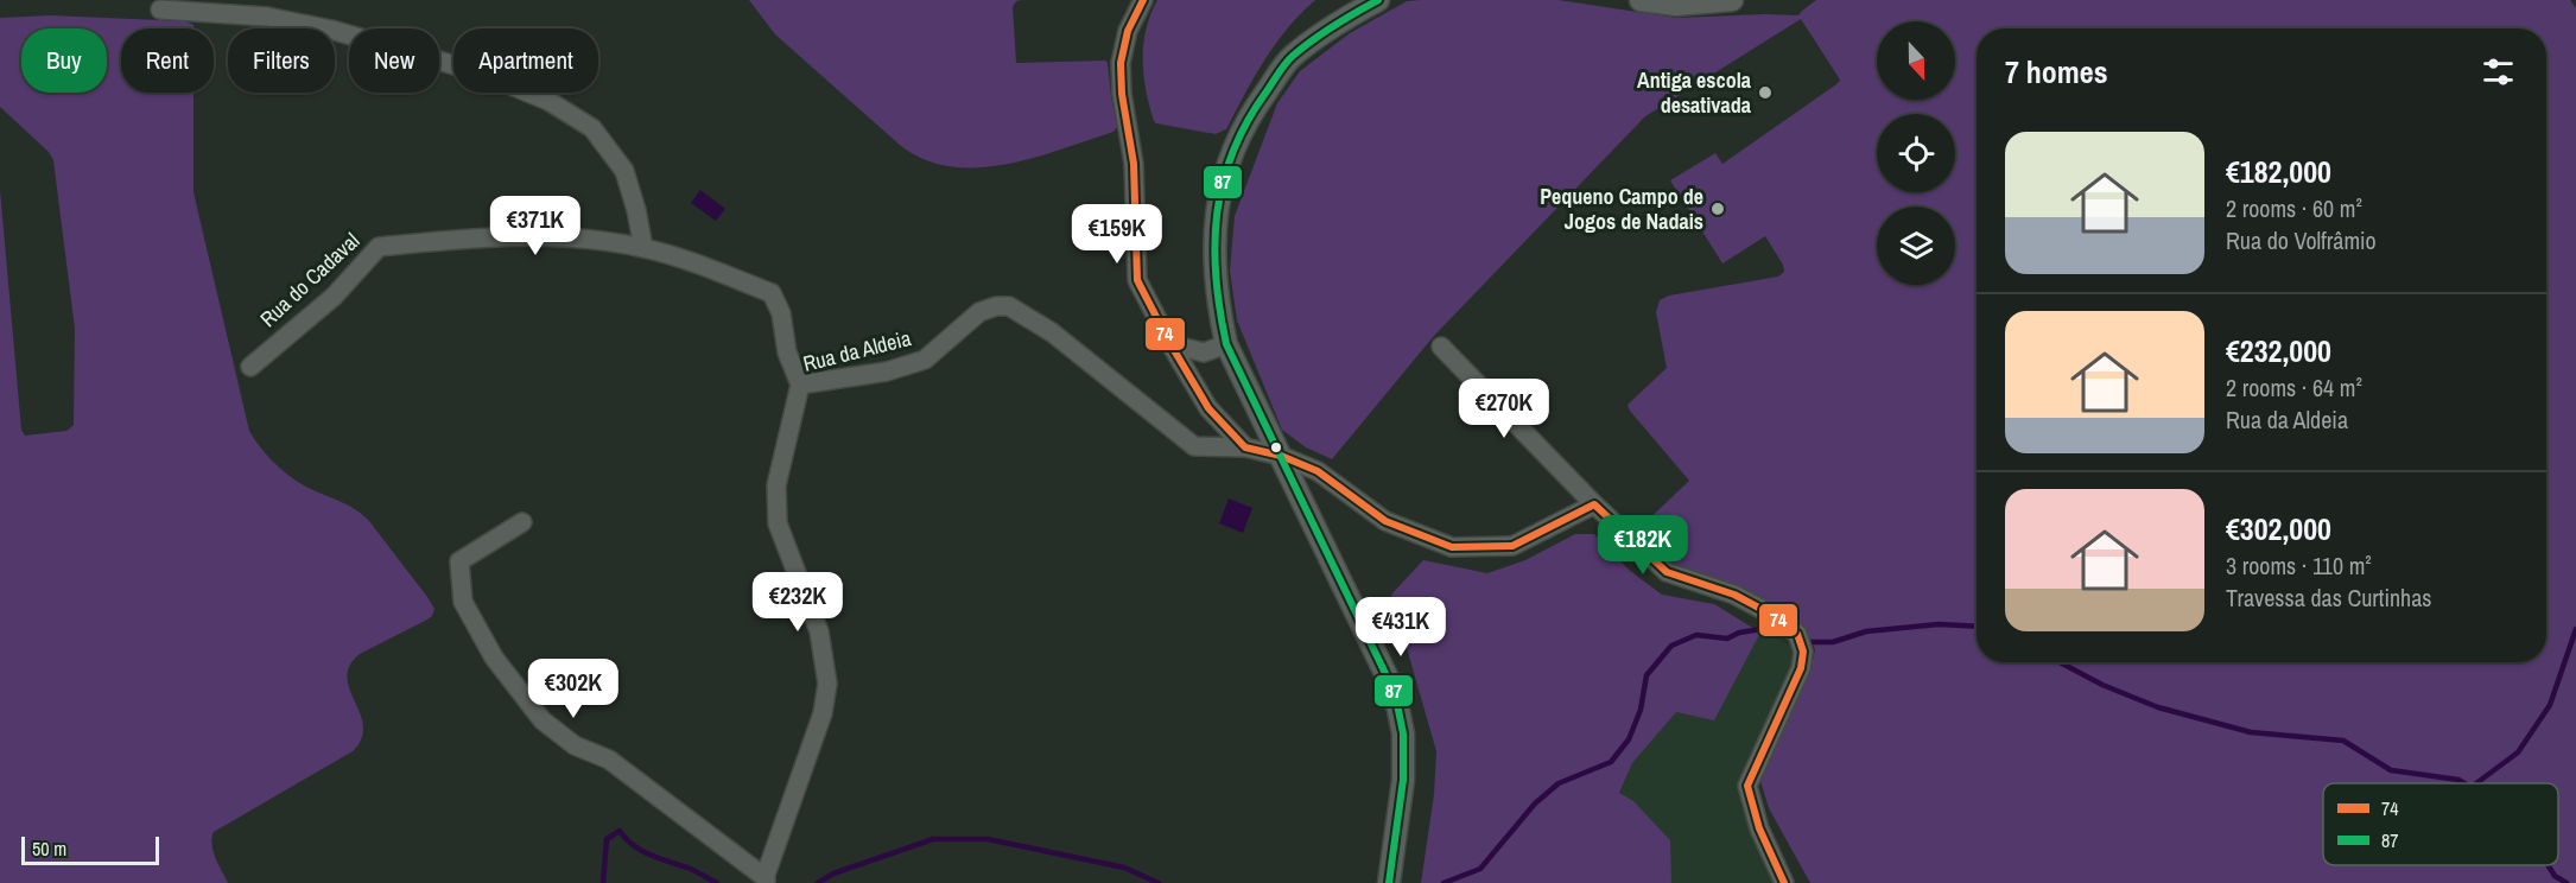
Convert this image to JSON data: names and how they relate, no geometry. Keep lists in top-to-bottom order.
{
  "streets": {
    "street": ["Rua do Cadaval", "Rua da Aldeia"]
  },
  "crossings": [
    ["Rua do Cadaval", "Rua da Aldeia"]
  ],
  "places": ["Antiga escola desativada", "Pequeno Campo de Jogos de Nadais"],
  "lines": ["transit line 74", "transit line 87"],
  "legend": ["74", "87"],
  "scale_bar": "50 m",
  "north": "bottom",
  "page": {
    "chip": [
      "Buy",
      "Rent",
      "Filters",
      "New",
      "Apartment"
    ],
    "heading": "7 homes",
    "list": [
      {
        "name": "€182,000",
        "note": "2 rooms · 60 m² · Rua do Volfrâmio"
      },
      {
        "name": "€232,000",
        "note": "2 rooms · 64 m² · Rua da Aldeia"
      },
      {
        "name": "€302,000",
        "note": "3 rooms · 110 m² · Travessa das Curtinhas"
      }
    ],
    "price": [
      "€371K",
      "€159K",
      "€270K",
      "€182K",
      "€232K",
      "€431K",
      "€302K"
    ],
    "scale": "50 m"
  }
}
